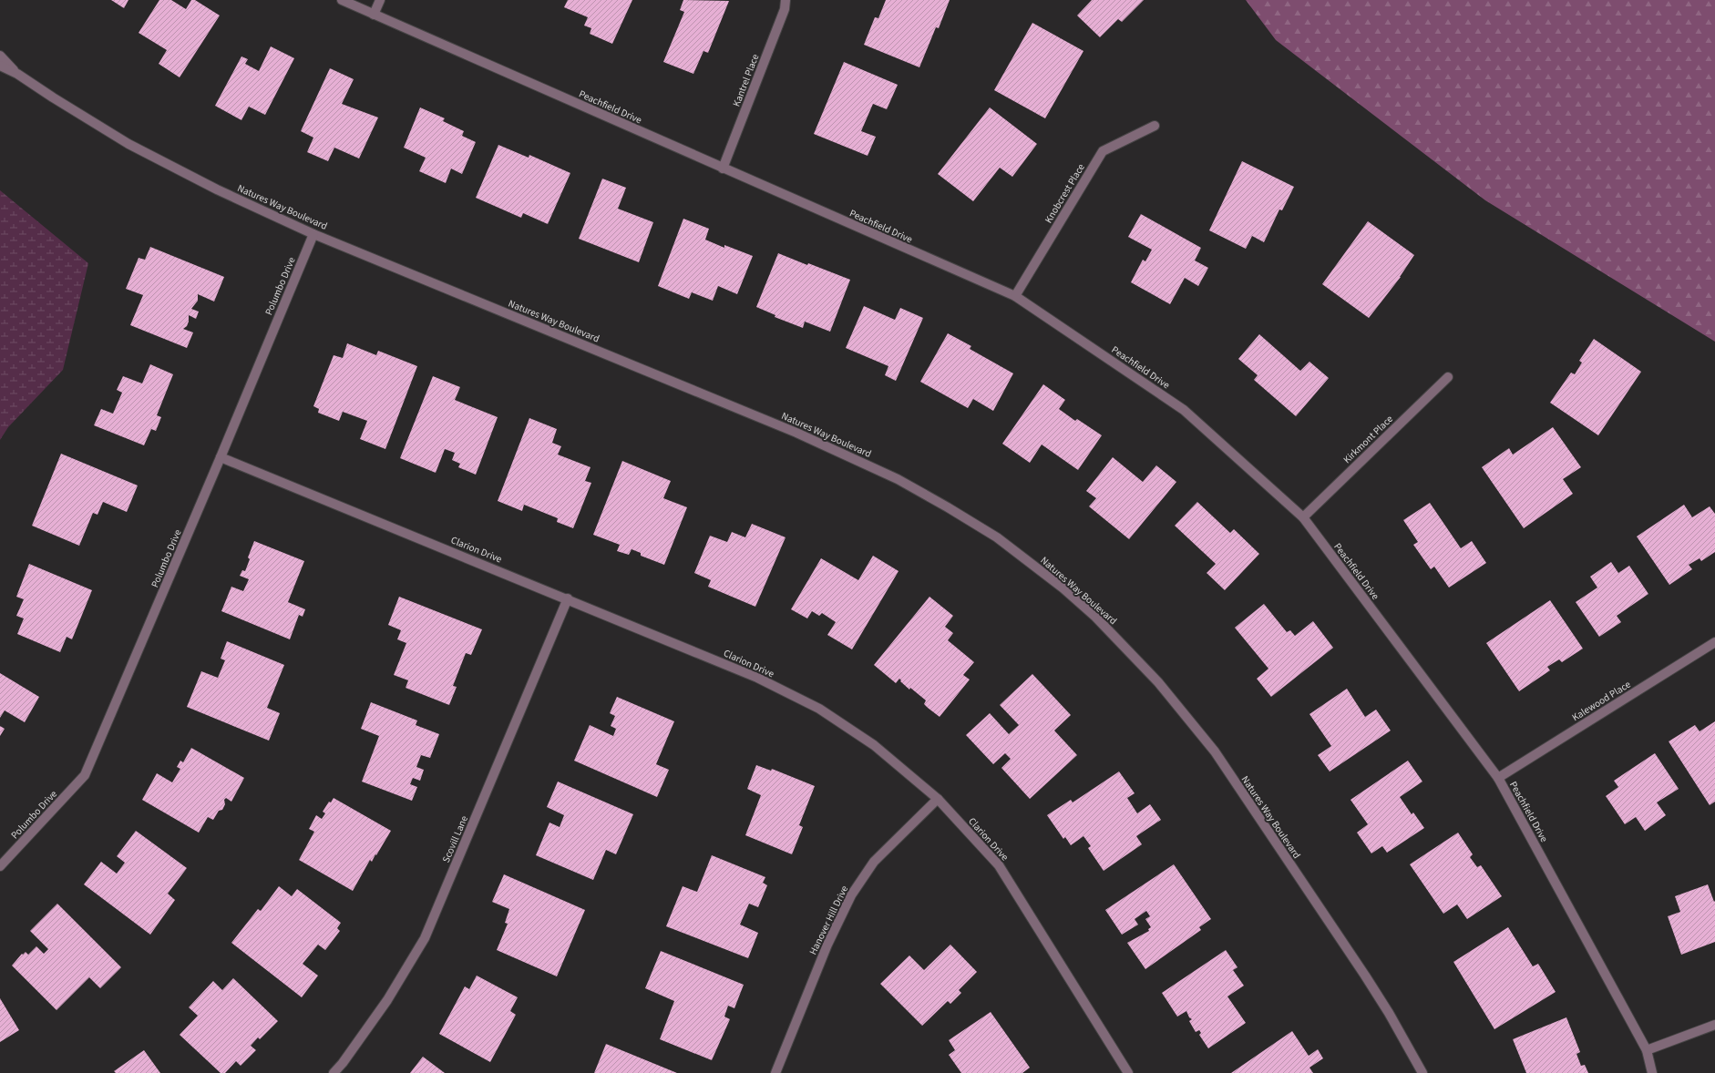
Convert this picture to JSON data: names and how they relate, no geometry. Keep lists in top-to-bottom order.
{
  "streets": {
    "street": [
      "Kantrel Place",
      "Peachfield Drive",
      "Knobcrest Place",
      "Natures Way Boulevard",
      "Polumbo Drive",
      "Kirkmont Place",
      "Clarion Drive",
      "Kalewood Place",
      "Scovill Lane",
      "Hanover Hill Drive"
    ]
  },
  "crossings": [
    ["Kantrel Place", "Peachfield Drive"],
    ["Peachfield Drive", "Knobcrest Place"],
    ["Peachfield Drive", "Kirkmont Place"],
    ["Peachfield Drive", "Kalewood Place"],
    ["Natures Way Boulevard", "Polumbo Drive"],
    ["Polumbo Drive", "Clarion Drive"],
    ["Clarion Drive", "Scovill Lane"],
    ["Clarion Drive", "Hanover Hill Drive"]
  ]
}
